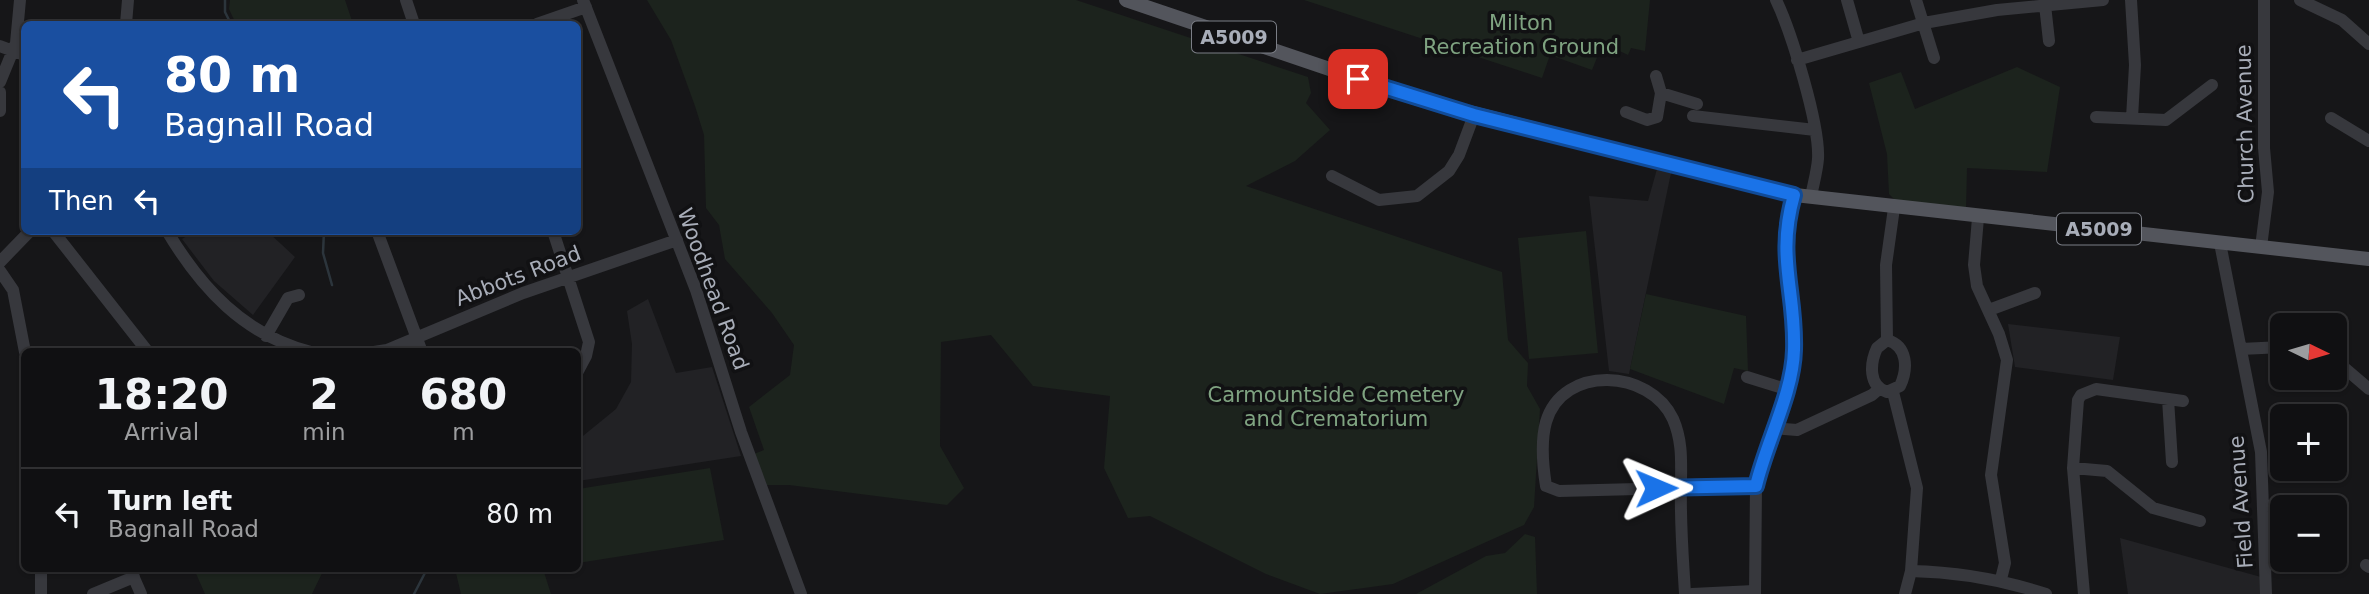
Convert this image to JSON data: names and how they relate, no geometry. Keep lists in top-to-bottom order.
{
  "streets": {
    "main road": ["A5009"],
    "street": [
      "Church Avenue",
      "Abbots Road",
      "Woodhead Road",
      "Field Avenue"
    ]
  },
  "crossings": [
    ["A5009", "Church Avenue"],
    ["A5009", "Field Avenue"],
    ["Abbots Road", "Woodhead Road"]
  ],
  "parks": ["Milton Recreation Ground", "Carmountside Cemetery and Crematorium"],
  "north": "right",
  "page": {
    "turn": ["80 m", "Bagnall Road"],
    "then": "Then",
    "map_buttons": ["+", "−"],
    "eta": [
      "18:20",
      "Arrival",
      "2",
      "min",
      "680",
      "m"
    ],
    "list": [
      {
        "name": "Turn left",
        "note": "Bagnall Road",
        "value": "80 m"
      }
    ]
  }
}
